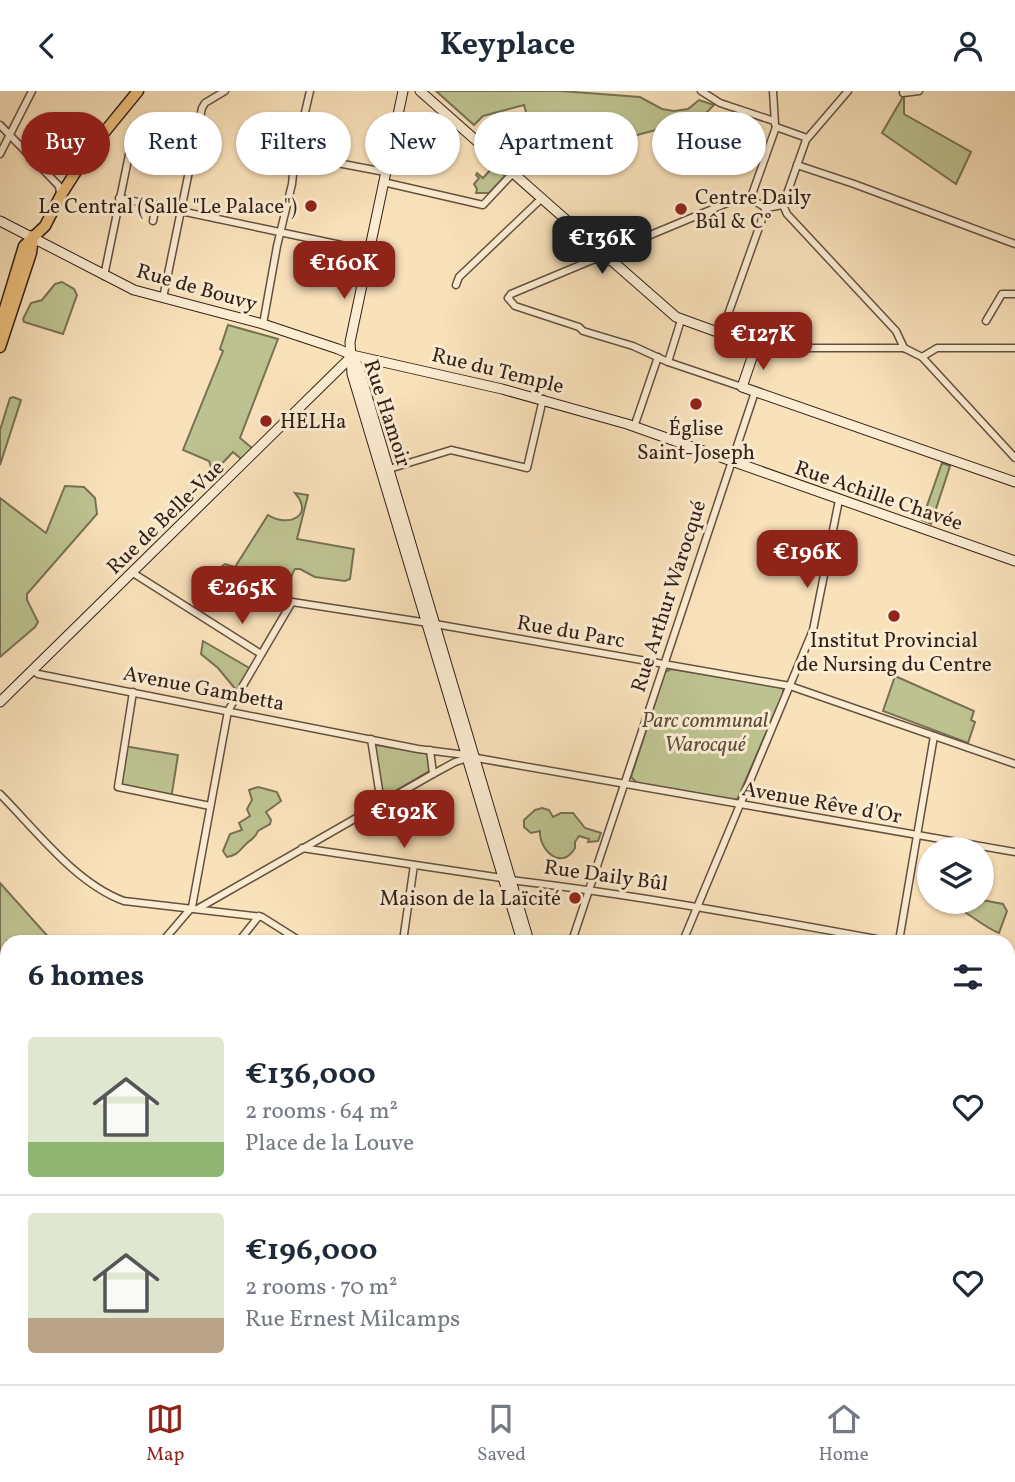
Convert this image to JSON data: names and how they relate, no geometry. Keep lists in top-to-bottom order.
{
  "streets": {
    "street": [
      "Rue de Bouvy",
      "Rue du Temple",
      "Rue Hamoir",
      "Rue Achille Chavée",
      "Rue de Belle-Vue",
      "Rue Arthur Warocqué",
      "Rue du Parc",
      "Avenue Gambetta",
      "Avenue Rêve d'Or",
      "Rue Daily Bûl"
    ]
  },
  "crossings": [
    ["Rue de Bouvy", "Rue du Temple"],
    ["Rue de Bouvy", "Rue Hamoir"],
    ["Rue de Bouvy", "Rue de Belle-Vue"],
    ["Rue du Temple", "Rue Hamoir"],
    ["Rue du Temple", "Rue Achille Chavée"],
    ["Rue du Temple", "Rue de Belle-Vue"],
    ["Rue du Temple", "Rue Arthur Warocqué"],
    ["Rue Hamoir", "Rue de Belle-Vue"],
    ["Rue Hamoir", "Rue du Parc"],
    ["Rue Hamoir", "Avenue Gambetta"],
    ["Rue Hamoir", "Avenue Rêve d'Or"],
    ["Rue Hamoir", "Rue Daily Bûl"],
    ["Rue Achille Chavée", "Rue Arthur Warocqué"],
    ["Rue de Belle-Vue", "Avenue Gambetta"],
    ["Rue Arthur Warocqué", "Rue du Parc"],
    ["Rue Arthur Warocqué", "Avenue Rêve d'Or"],
    ["Rue Arthur Warocqué", "Rue Daily Bûl"],
    ["Avenue Gambetta", "Avenue Rêve d'Or"]
  ],
  "parks": ["Parc communal Warocqué"],
  "places": [
    "Le Central (Salle \"Le Palace\")",
    "Centre Daily Bûl & C°",
    "Église Saint-Joseph",
    "HELHa",
    "Institut Provincial de Nursing du Centre",
    "Maison de la Laïcité"
  ],
  "page": {
    "header": "Keyplace",
    "chip": [
      "Buy",
      "Rent",
      "Filters",
      "New",
      "Apartment",
      "House"
    ],
    "price": [
      "€136K",
      "€160K",
      "€127K",
      "€196K",
      "€265K",
      "€192K"
    ],
    "heading": "6 homes",
    "list": [
      {
        "name": "€136,000",
        "note": "2 rooms · 64 m² · Place de la Louve"
      },
      {
        "name": "€196,000",
        "note": "2 rooms · 70 m² · Rue Ernest Milcamps"
      }
    ],
    "tabs": ["Map", "Saved", "Home"]
  }
}
